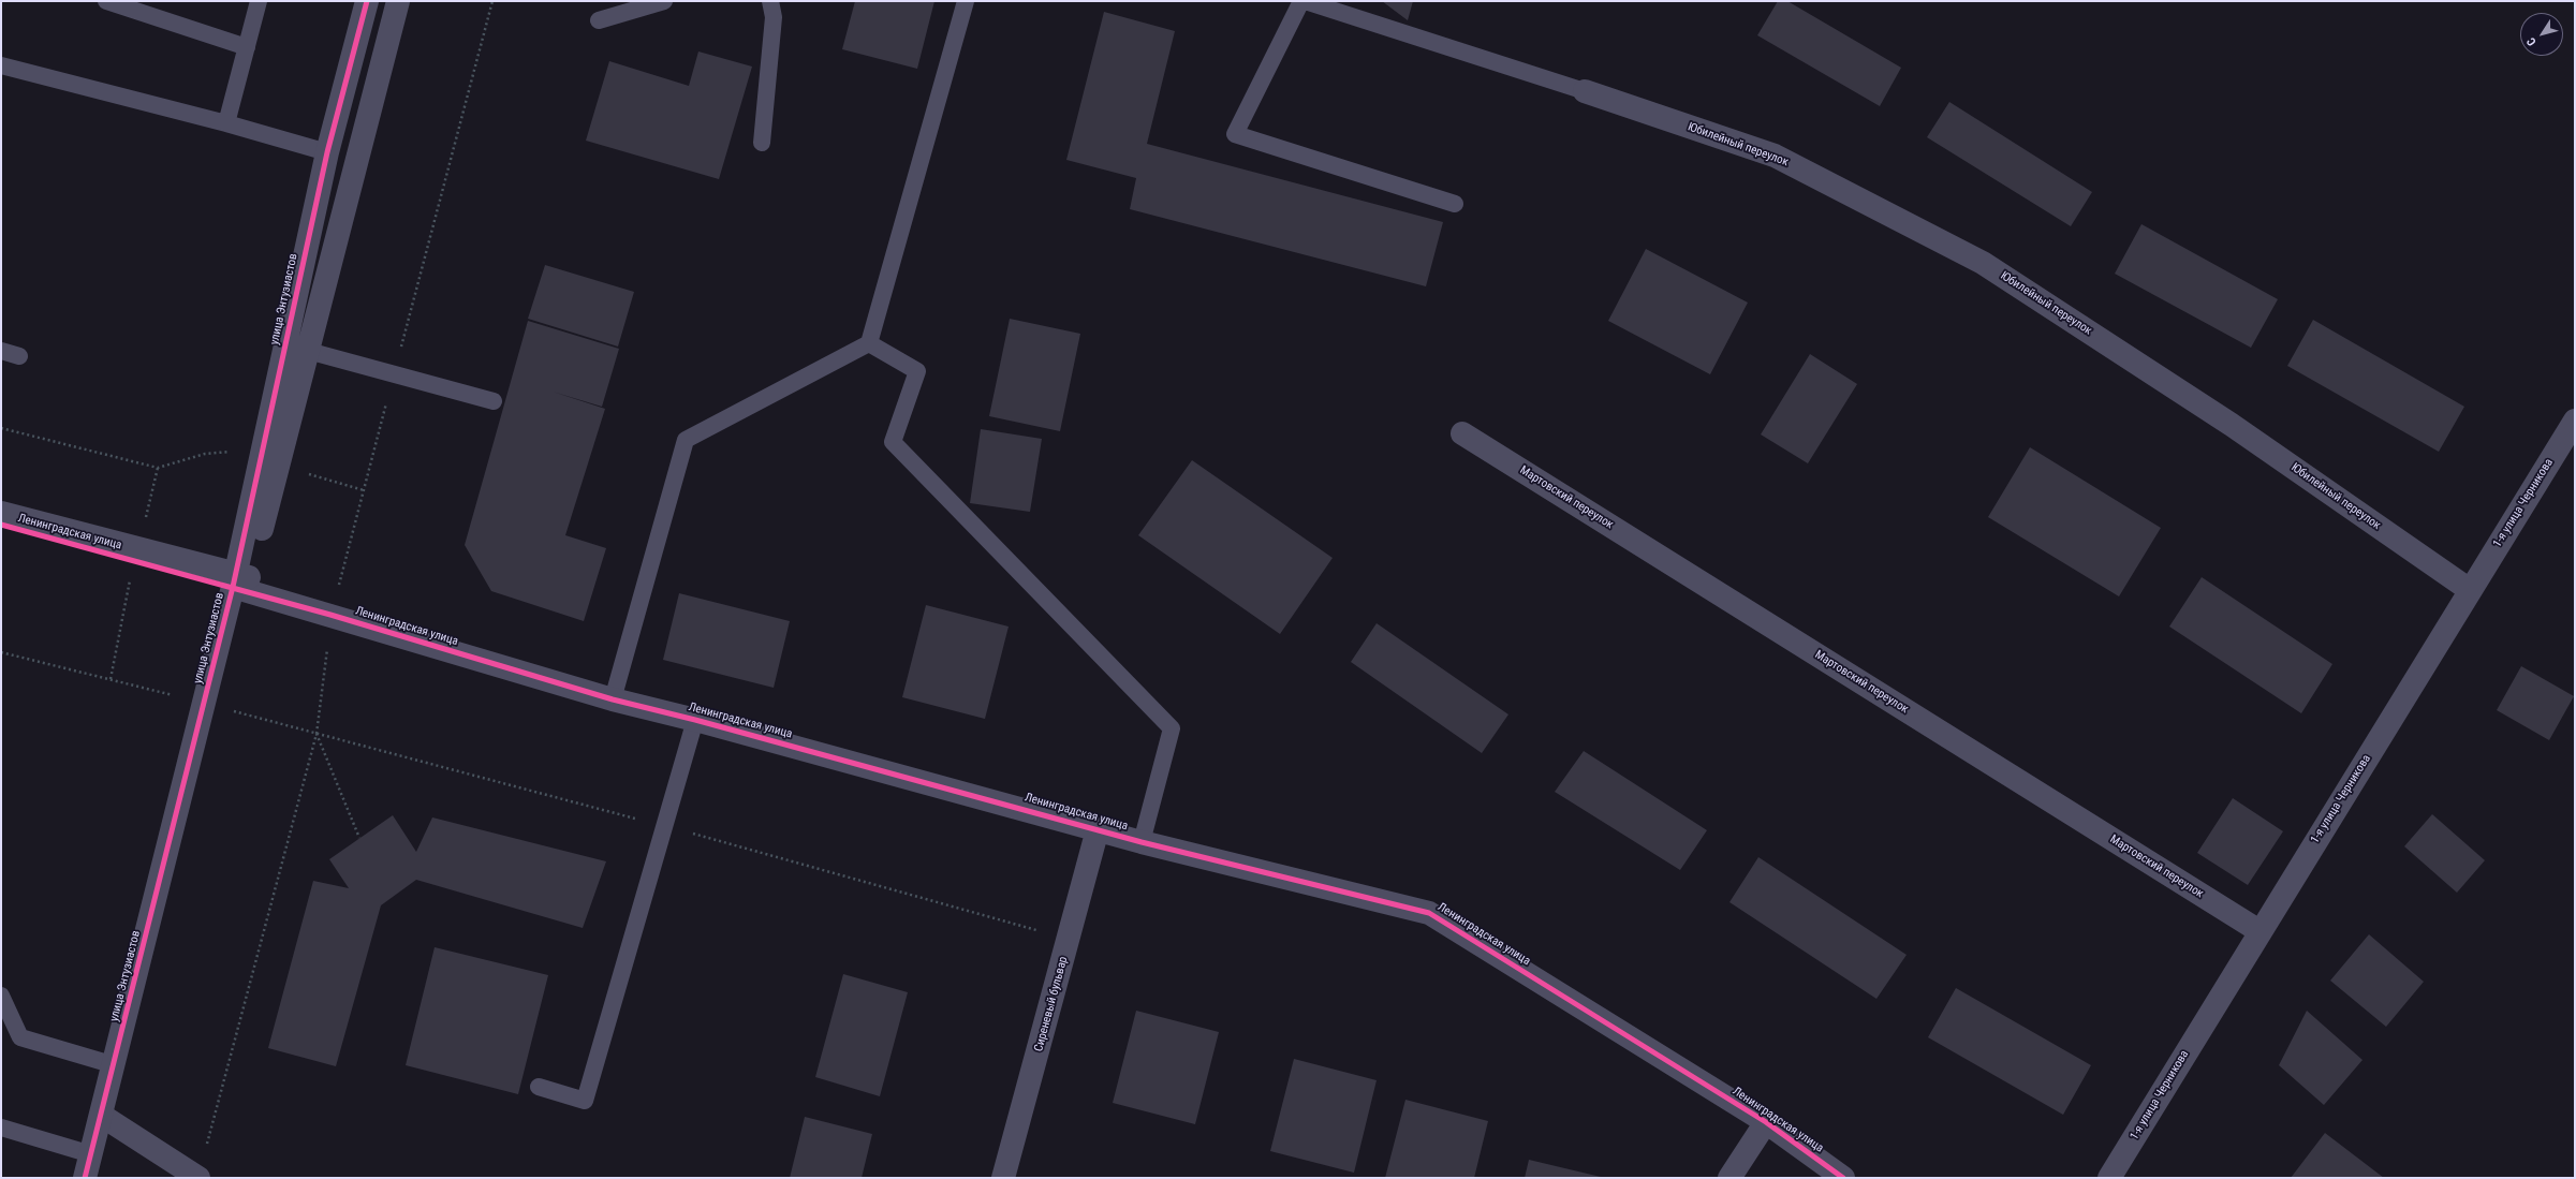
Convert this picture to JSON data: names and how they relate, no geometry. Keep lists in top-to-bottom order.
{
  "streets": {
    "street": [
      "Юбилейный переулок",
      "улица Энтузиастов",
      "Мартовский переулок",
      "1-я улица Черникова",
      "Ленинградская улица",
      "Сиреневый бульвар"
    ]
  },
  "crossings": [
    ["Юбилейный переулок", "1-я улица Черникова"],
    ["улица Энтузиастов", "Ленинградская улица"],
    ["Мартовский переулок", "1-я улица Черникова"],
    ["Ленинградская улица", "Сиреневый бульвар"]
  ],
  "north": "bottom left"
}
